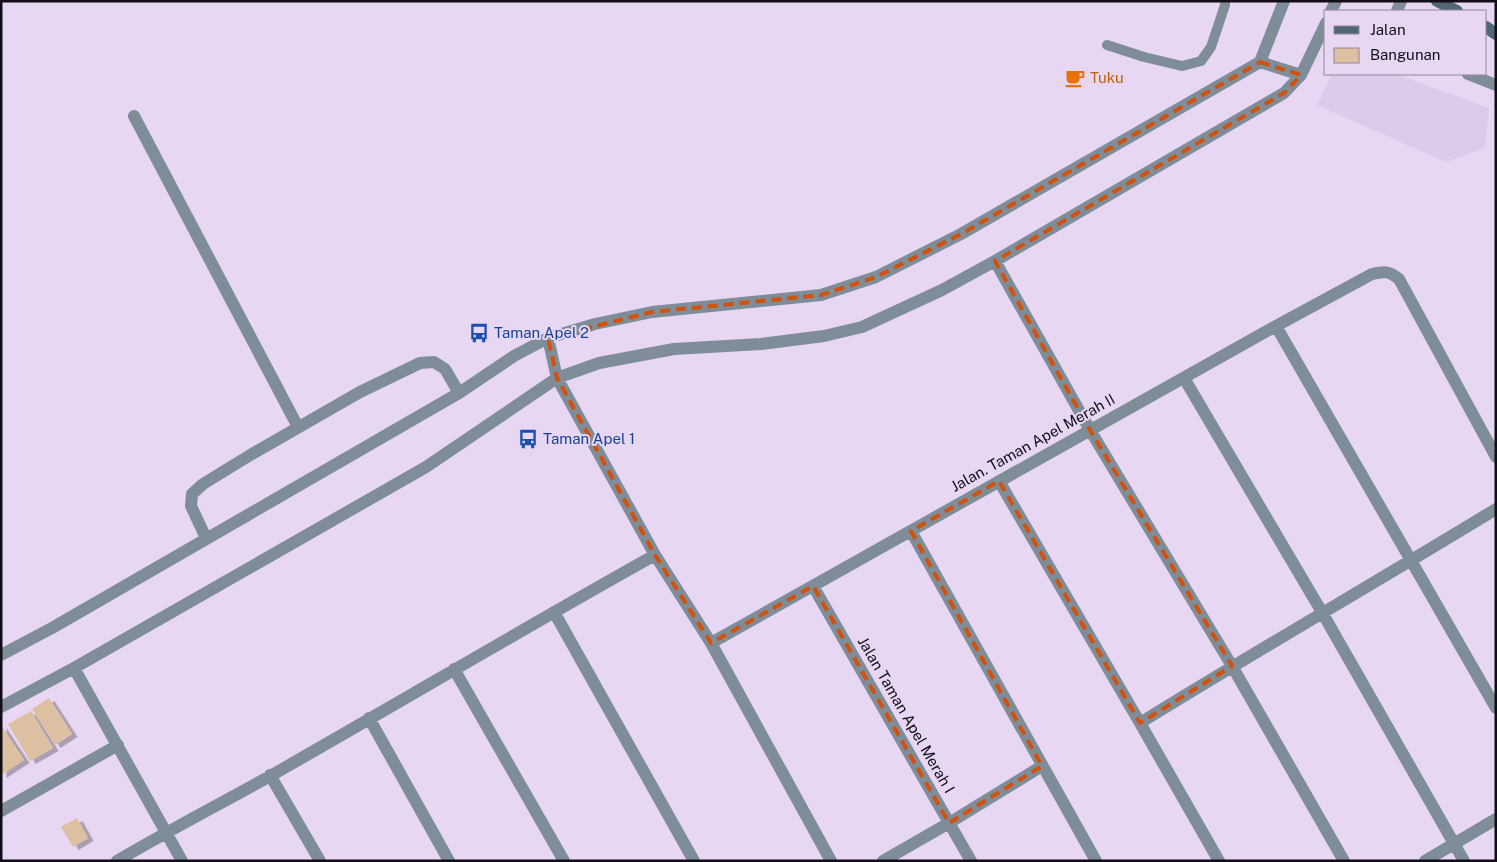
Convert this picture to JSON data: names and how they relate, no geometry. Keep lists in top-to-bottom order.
{
  "streets": {
    "street": ["Jalan. Taman Apel Merah II", "Jalan Taman Apel Merah I"]
  },
  "crossings": [
    ["Jalan. Taman Apel Merah II", "Jalan Taman Apel Merah I"]
  ],
  "places": {
    "cafe": ["Tuku"],
    "bus stop": ["Taman Apel 2", "Taman Apel 1"]
  },
  "legend": ["Jalan", "Bangunan"]
}
